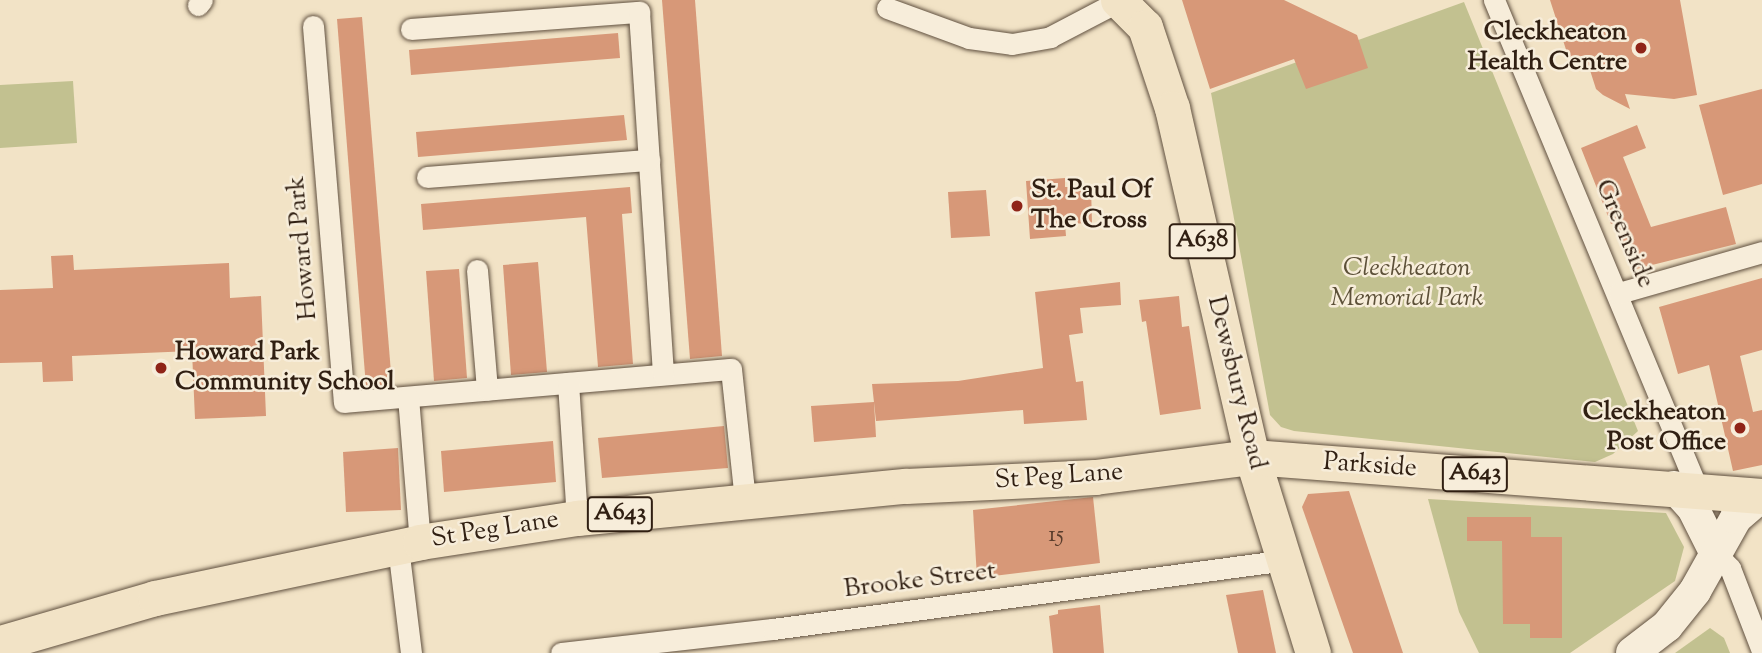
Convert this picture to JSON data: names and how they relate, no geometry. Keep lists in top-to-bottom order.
{
  "streets": {
    "main road": [
      "A638",
      "Dewsbury Road",
      "Parkside",
      "A643",
      "St Peg Lane"
    ],
    "street": ["Greenside", "Howard Park", "Brooke Street"]
  },
  "crossings": [
    ["Greenside", "Parkside"],
    ["Greenside", "A643"],
    ["Howard Park", "St Peg Lane"],
    ["Dewsbury Road", "Parkside"],
    ["Dewsbury Road", "St Peg Lane"],
    ["Dewsbury Road", "Brooke Street"],
    ["Parkside", "A643"],
    ["Parkside", "St Peg Lane"]
  ],
  "parks": ["Cleckheaton Memorial Park"],
  "places": [
    "Cleckheaton Health Centre",
    "St. Paul Of The Cross",
    "Howard Park Community School",
    "Cleckheaton Post Office"
  ],
  "house_numbers": ["15"]
}
